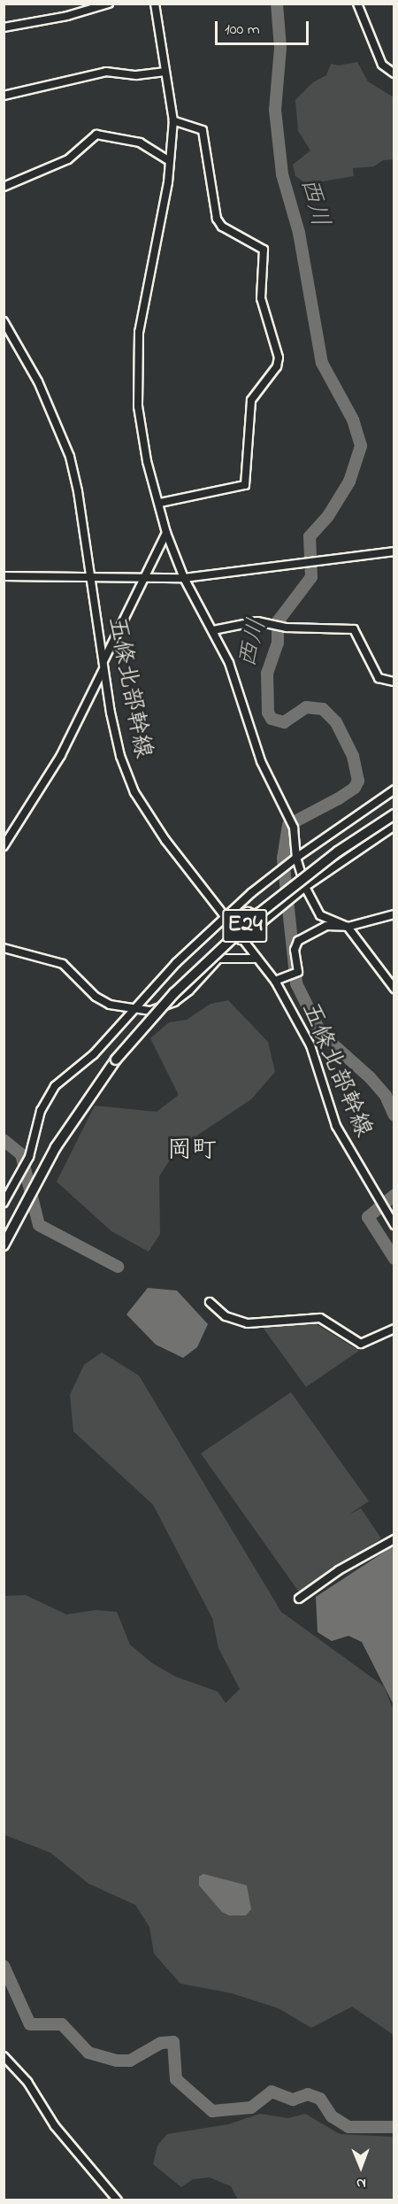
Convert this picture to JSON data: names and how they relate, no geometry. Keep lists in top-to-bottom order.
{
  "streets": {
    "highway": ["E24"],
    "street": ["五條北部幹線"]
  },
  "districts": ["岡町"],
  "water": ["西川"],
  "scale_bar": "100 m",
  "north": "bottom"
}
